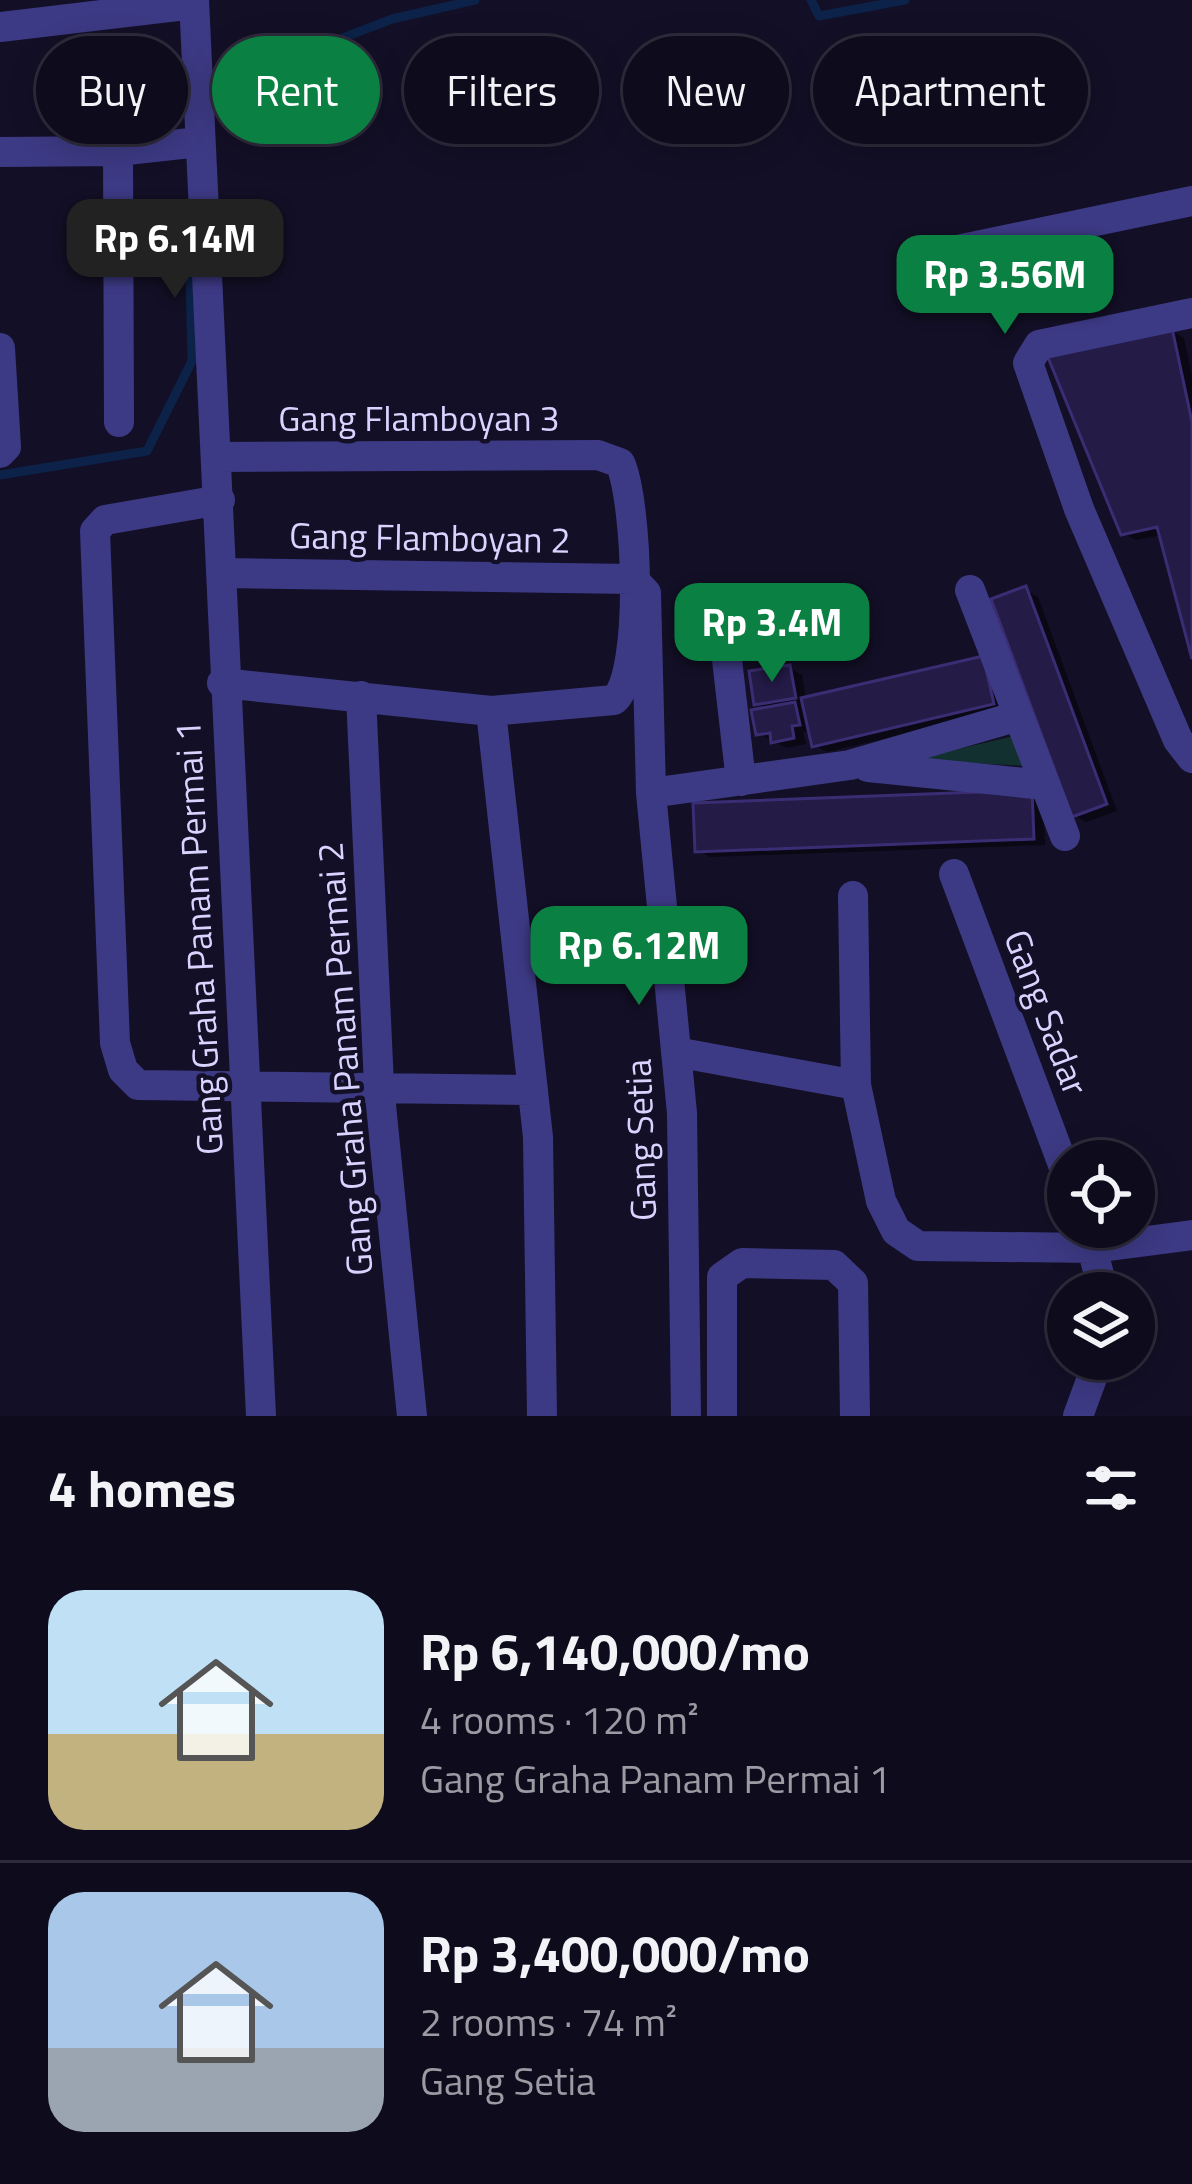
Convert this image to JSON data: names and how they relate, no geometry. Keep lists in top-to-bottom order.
{
  "streets": {
    "street": [
      "Gang Flamboyan 3",
      "Gang Flamboyan 2",
      "Gang Graha Panam Permai 1",
      "Gang Sadar",
      "Gang Graha Panam Permai 2",
      "Gang Setia"
    ]
  },
  "crossings": [
    ["Gang Flamboyan 3", "Gang Flamboyan 2"],
    ["Gang Flamboyan 3", "Gang Graha Panam Permai 1"],
    ["Gang Flamboyan 3", "Gang Setia"],
    ["Gang Flamboyan 2", "Gang Graha Panam Permai 1"],
    ["Gang Flamboyan 2", "Gang Setia"]
  ],
  "page": {
    "chip": [
      "Buy",
      "Rent",
      "Filters",
      "New",
      "Apartment"
    ],
    "price": [
      "Rp 6.14M",
      "Rp 3.56M",
      "Rp 3.4M",
      "Rp 6.12M"
    ],
    "heading": "4 homes",
    "list": [
      {
        "name": "Rp 6,140,000/mo",
        "note": "4 rooms · 120 m² · Gang Graha Panam Permai 1"
      },
      {
        "name": "Rp 3,400,000/mo",
        "note": "2 rooms · 74 m² · Gang Setia"
      }
    ]
  }
}
